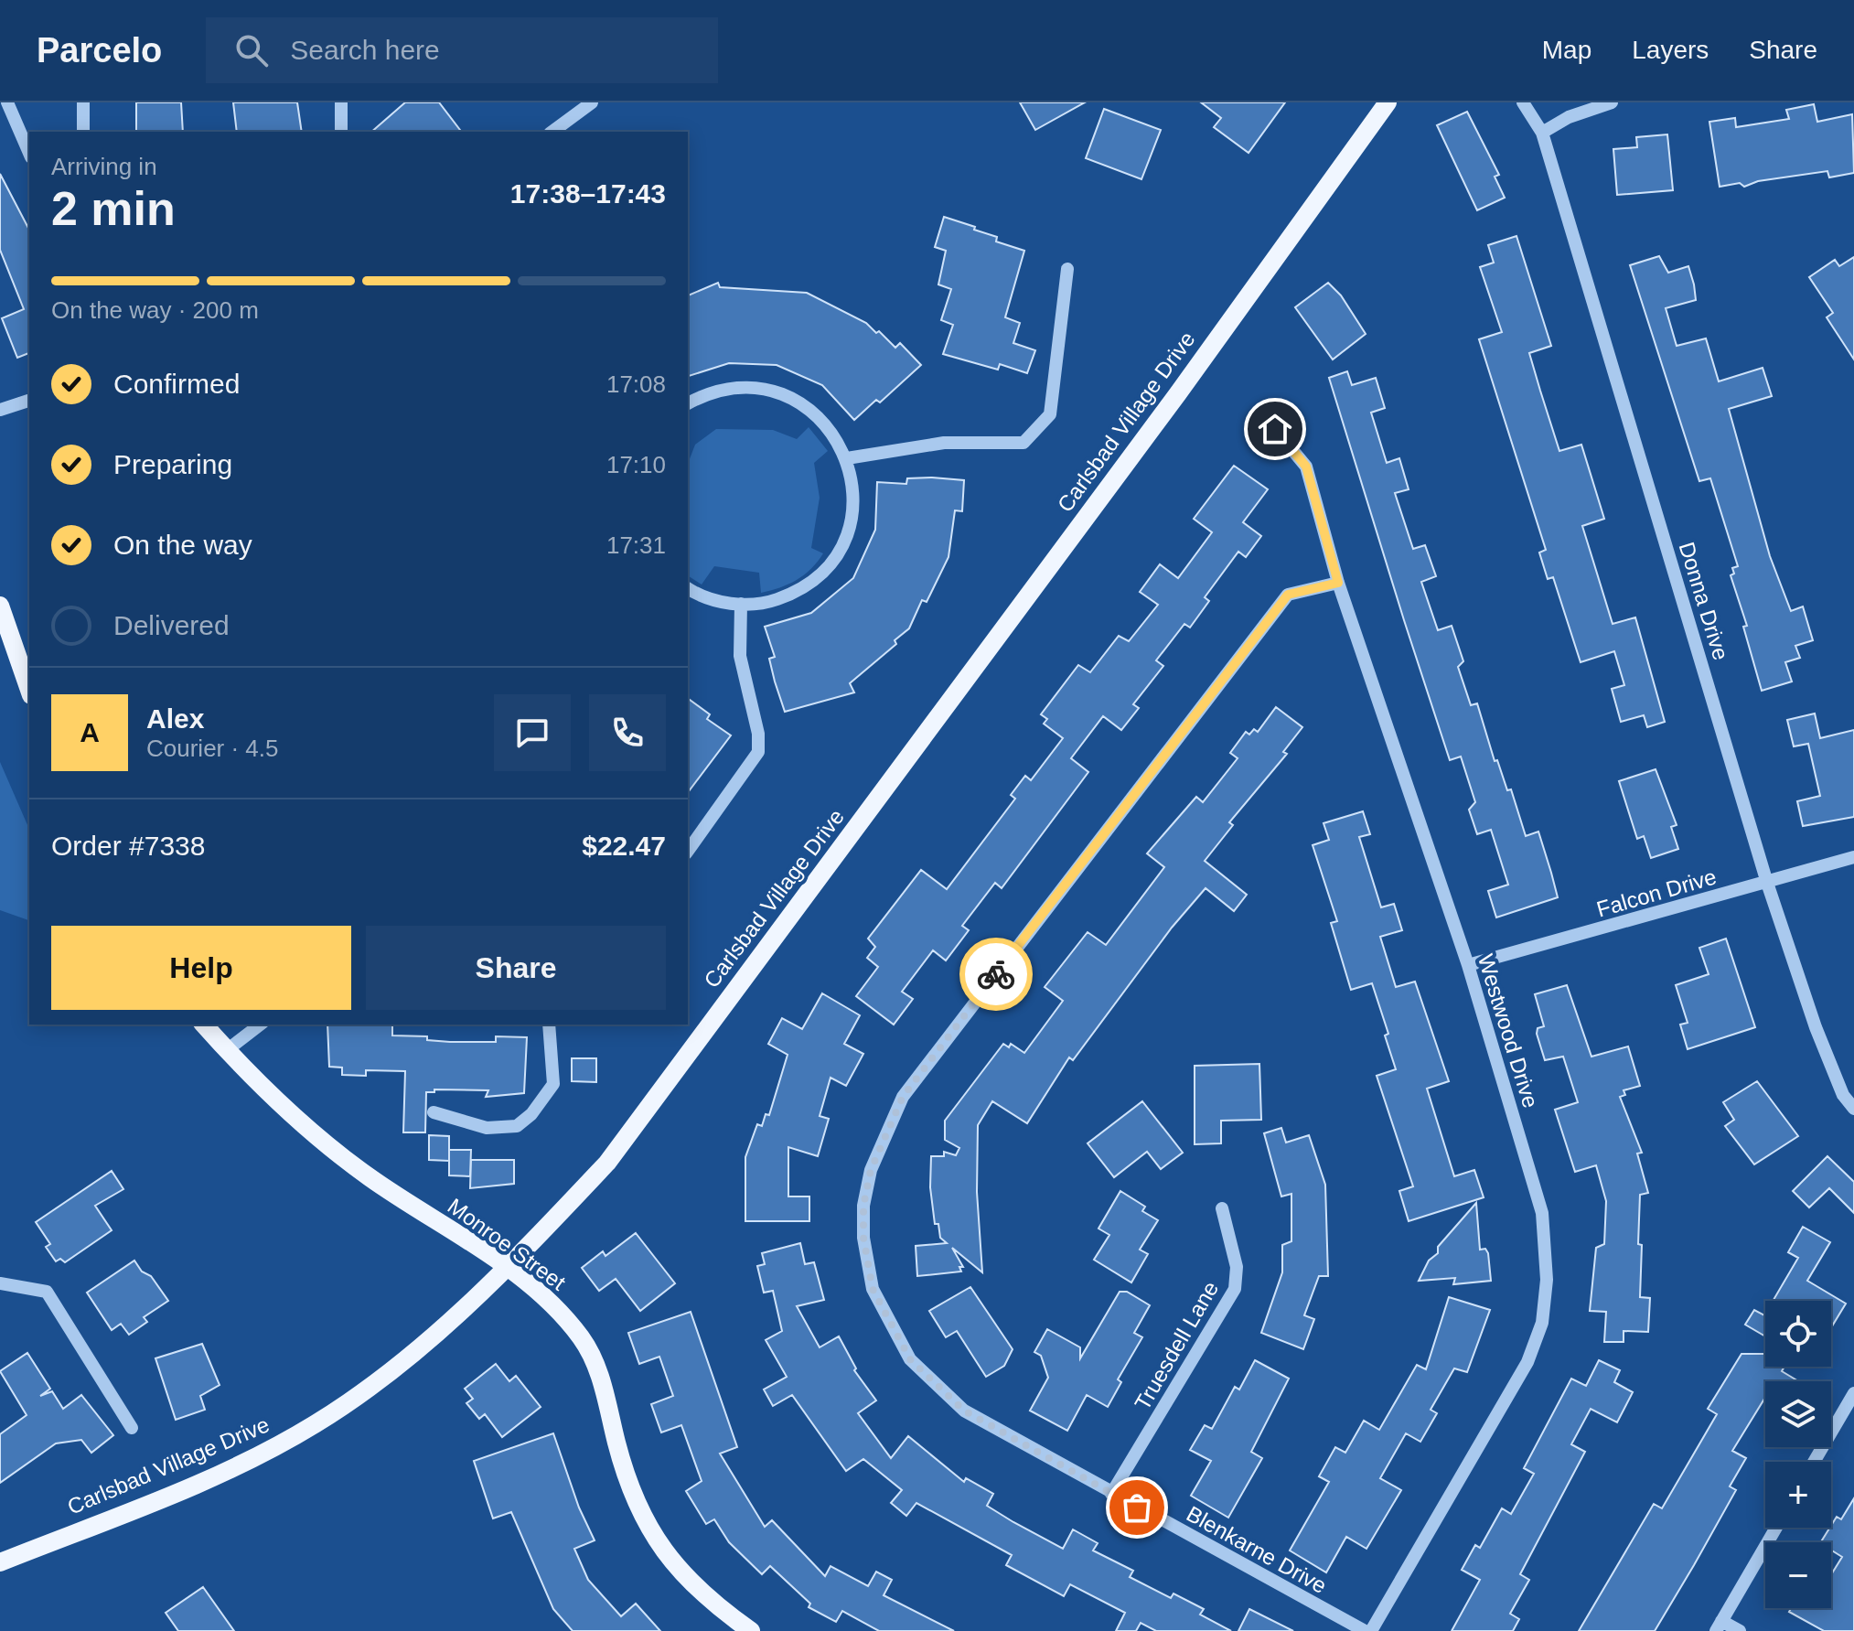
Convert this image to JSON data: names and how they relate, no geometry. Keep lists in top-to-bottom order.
{
  "streets": {
    "main road": ["Carlsbad Village Drive", "Monroe Street"],
    "street": [
      "Donna Drive",
      "Falcon Drive",
      "Westwood Drive",
      "Truesdell Lane",
      "Blenkarne Drive"
    ]
  },
  "crossings": [
    ["Carlsbad Village Drive", "Monroe Street"],
    ["Donna Drive", "Falcon Drive"],
    ["Falcon Drive", "Westwood Drive"],
    ["Westwood Drive", "Blenkarne Drive"],
    ["Truesdell Lane", "Blenkarne Drive"]
  ],
  "page": {
    "header": "Parcelo",
    "search": "Search here",
    "nav": ["Map", "Layers", "Share"],
    "heading": ["2 min", "Arriving in", "17:38–17:43"],
    "panel": [
      "Alex",
      "Courier · 4.5",
      "Order #7338",
      "$22.47"
    ],
    "bar": "On the way · 200 m",
    "list": [
      ["Confirmed", "17:08"],
      ["Preparing", "17:10"],
      ["On the way", "17:31"],
      "Delivered"
    ],
    "round": "A",
    "buttons": ["Help", "Share"],
    "map_buttons": ["+", "−"]
  }
}
